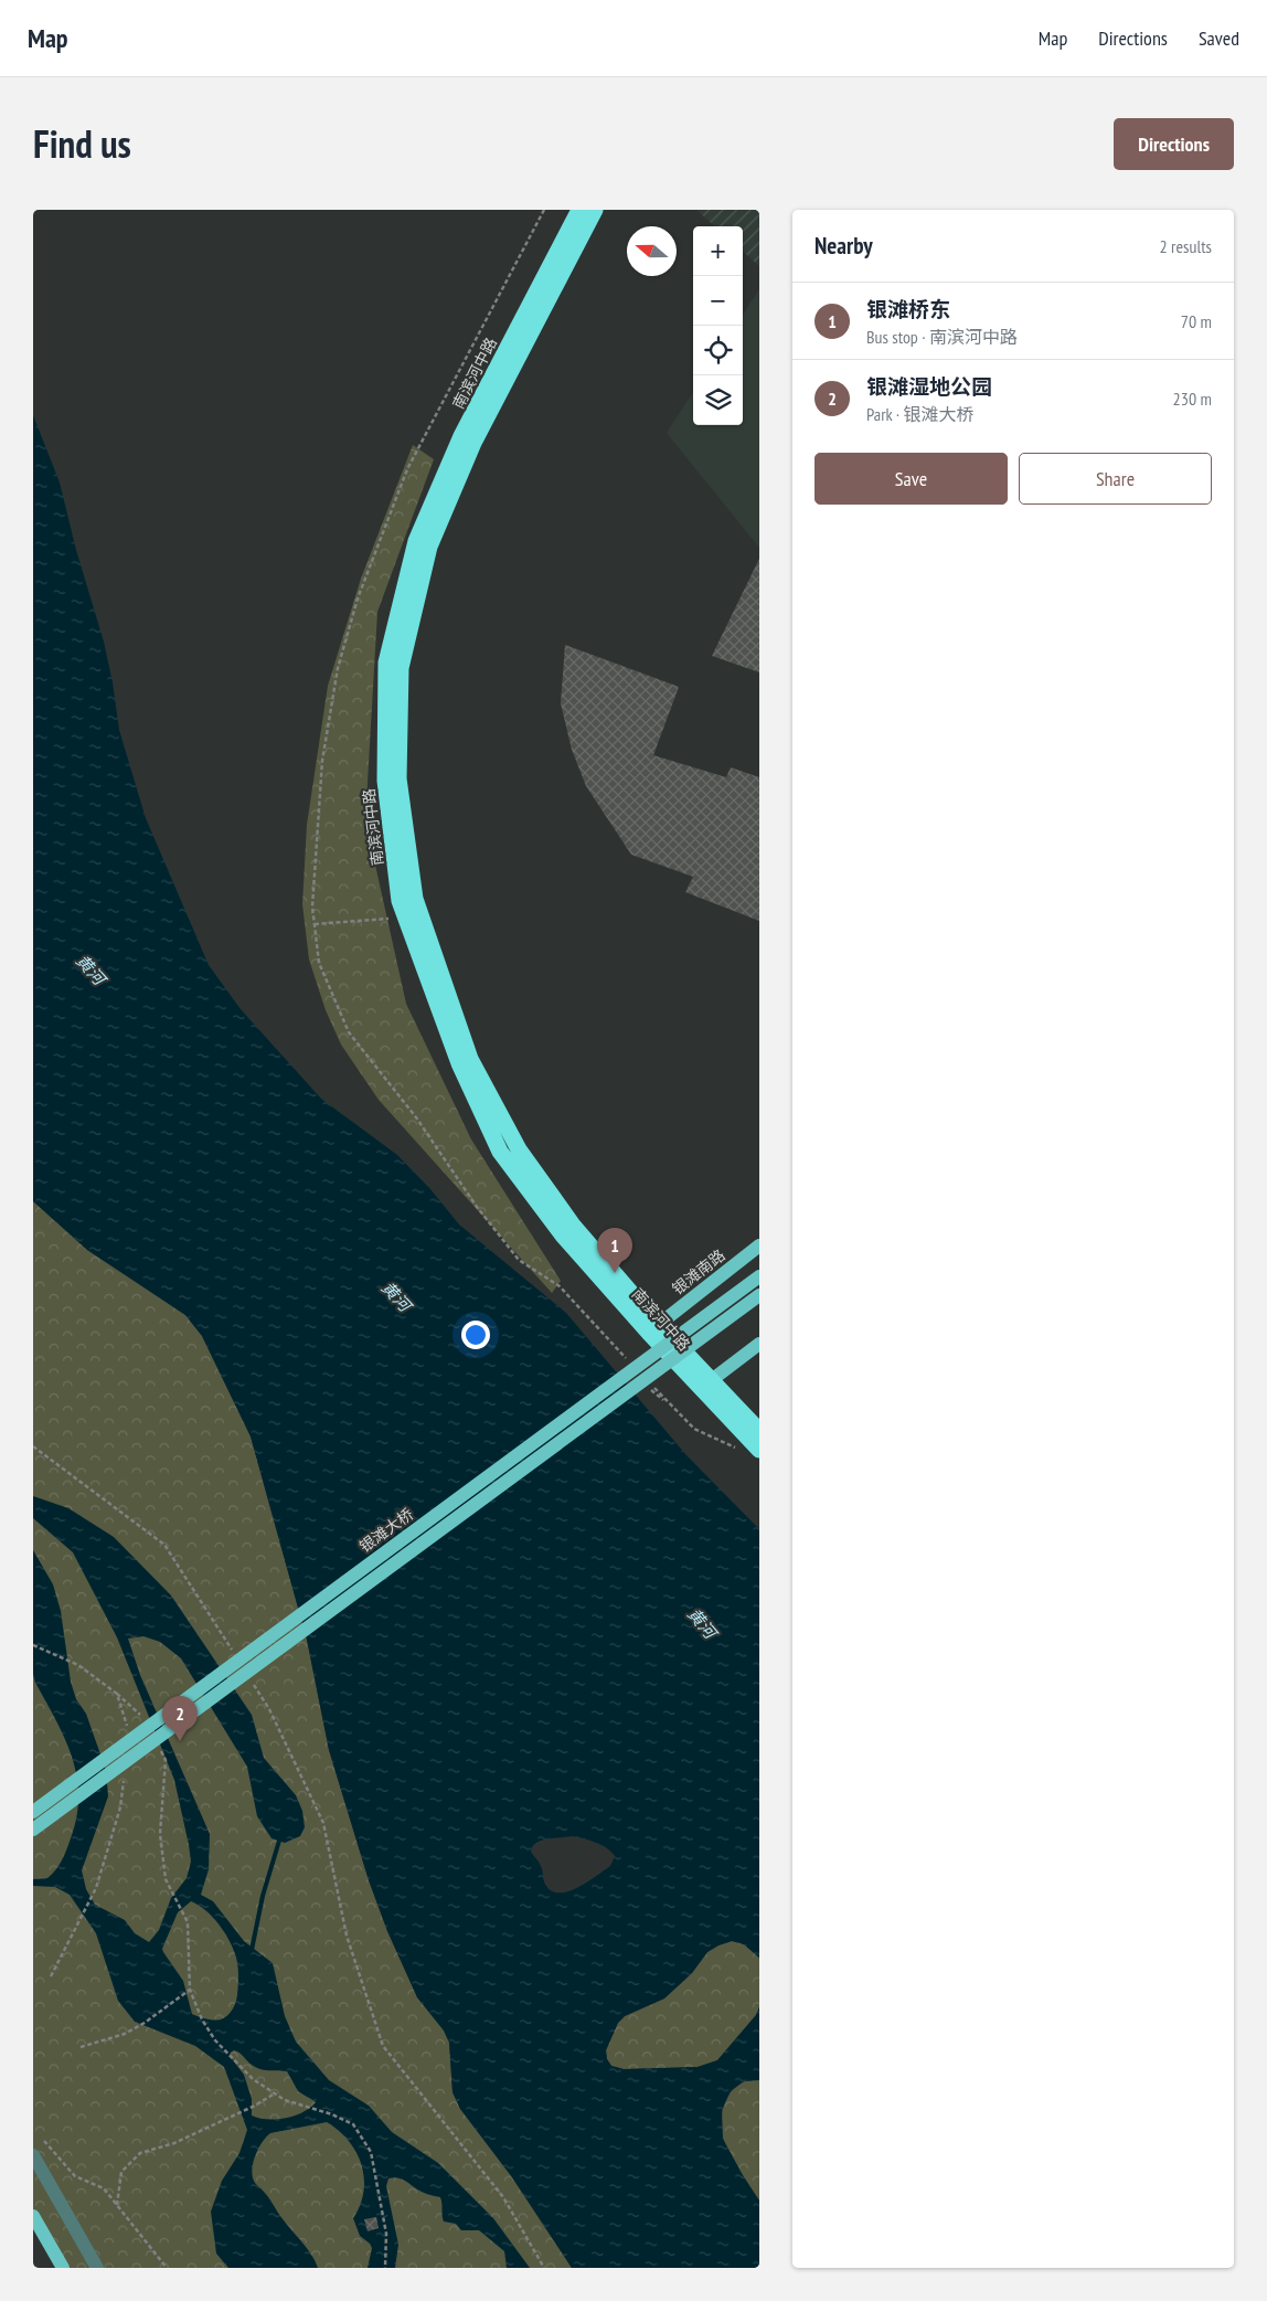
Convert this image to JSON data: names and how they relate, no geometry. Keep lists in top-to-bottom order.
{
  "streets": {
    "highway": ["南滨河中路"],
    "main road": ["银滩南路", "银滩大桥"]
  },
  "crossings": [
    ["南滨河中路", "银滩南路"]
  ],
  "water": ["黄河"],
  "north": "left",
  "page": {
    "header": "Map",
    "nav": ["Map", "Directions", "Saved"],
    "title": "Find us",
    "buttons": [
      "Directions",
      ["Save", "Share"]
    ],
    "heading": ["Nearby", "2 results"],
    "map_buttons": ["+", "−"],
    "list": [
      {
        "mark": "1",
        "name": "银滩桥东",
        "note": "Bus stop · 南滨河中路",
        "value": "70 m"
      },
      {
        "mark": "2",
        "name": "银滩湿地公园",
        "note": "Park · 银滩大桥",
        "value": "230 m"
      }
    ],
    "pins": ["1", "2"]
  }
}
